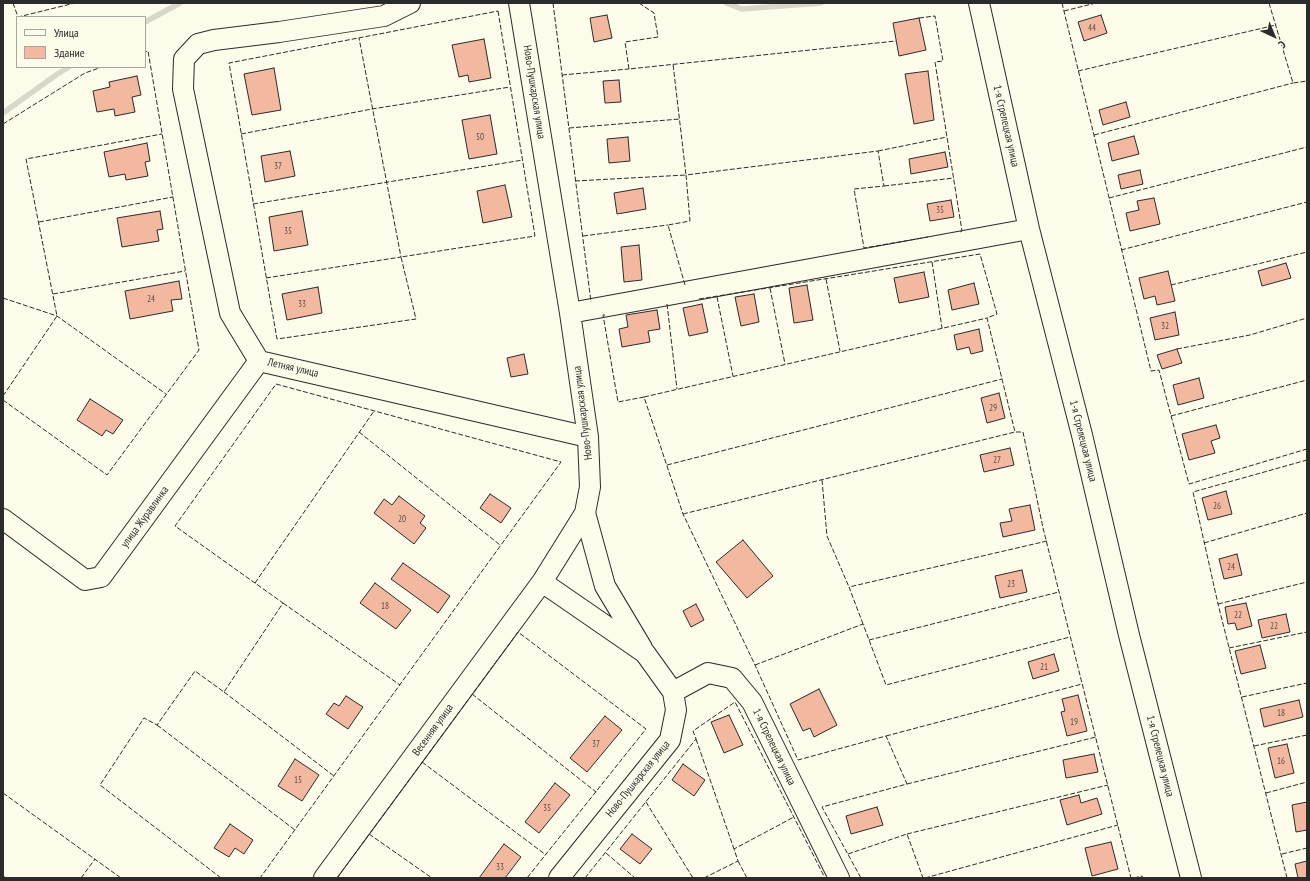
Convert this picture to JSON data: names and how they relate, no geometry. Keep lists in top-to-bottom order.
{
  "streets": {
    "street": [
      "Ново-Пушкарская улица",
      "1-я Стрелецкая улица",
      "Летняя улица",
      "улица Журавлинка",
      "Весенняя улица"
    ]
  },
  "crossings": [
    ["Ново-Пушкарская улица", "1-я Стрелецкая улица"],
    ["Ново-Пушкарская улица", "Летняя улица"],
    ["Ново-Пушкарская улица", "Весенняя улица"],
    ["Летняя улица", "улица Журавлинка"]
  ],
  "house_numbers": [
    "44",
    "50",
    "37",
    "35",
    "35",
    "24",
    "33",
    "32",
    "29",
    "27",
    "26",
    "20",
    "24",
    "23",
    "18",
    "22",
    "22",
    "21",
    "18",
    "19",
    "37",
    "16",
    "15",
    "35",
    "33"
  ],
  "legend": ["Улица", "Здание"],
  "north": "bottom right"
}
